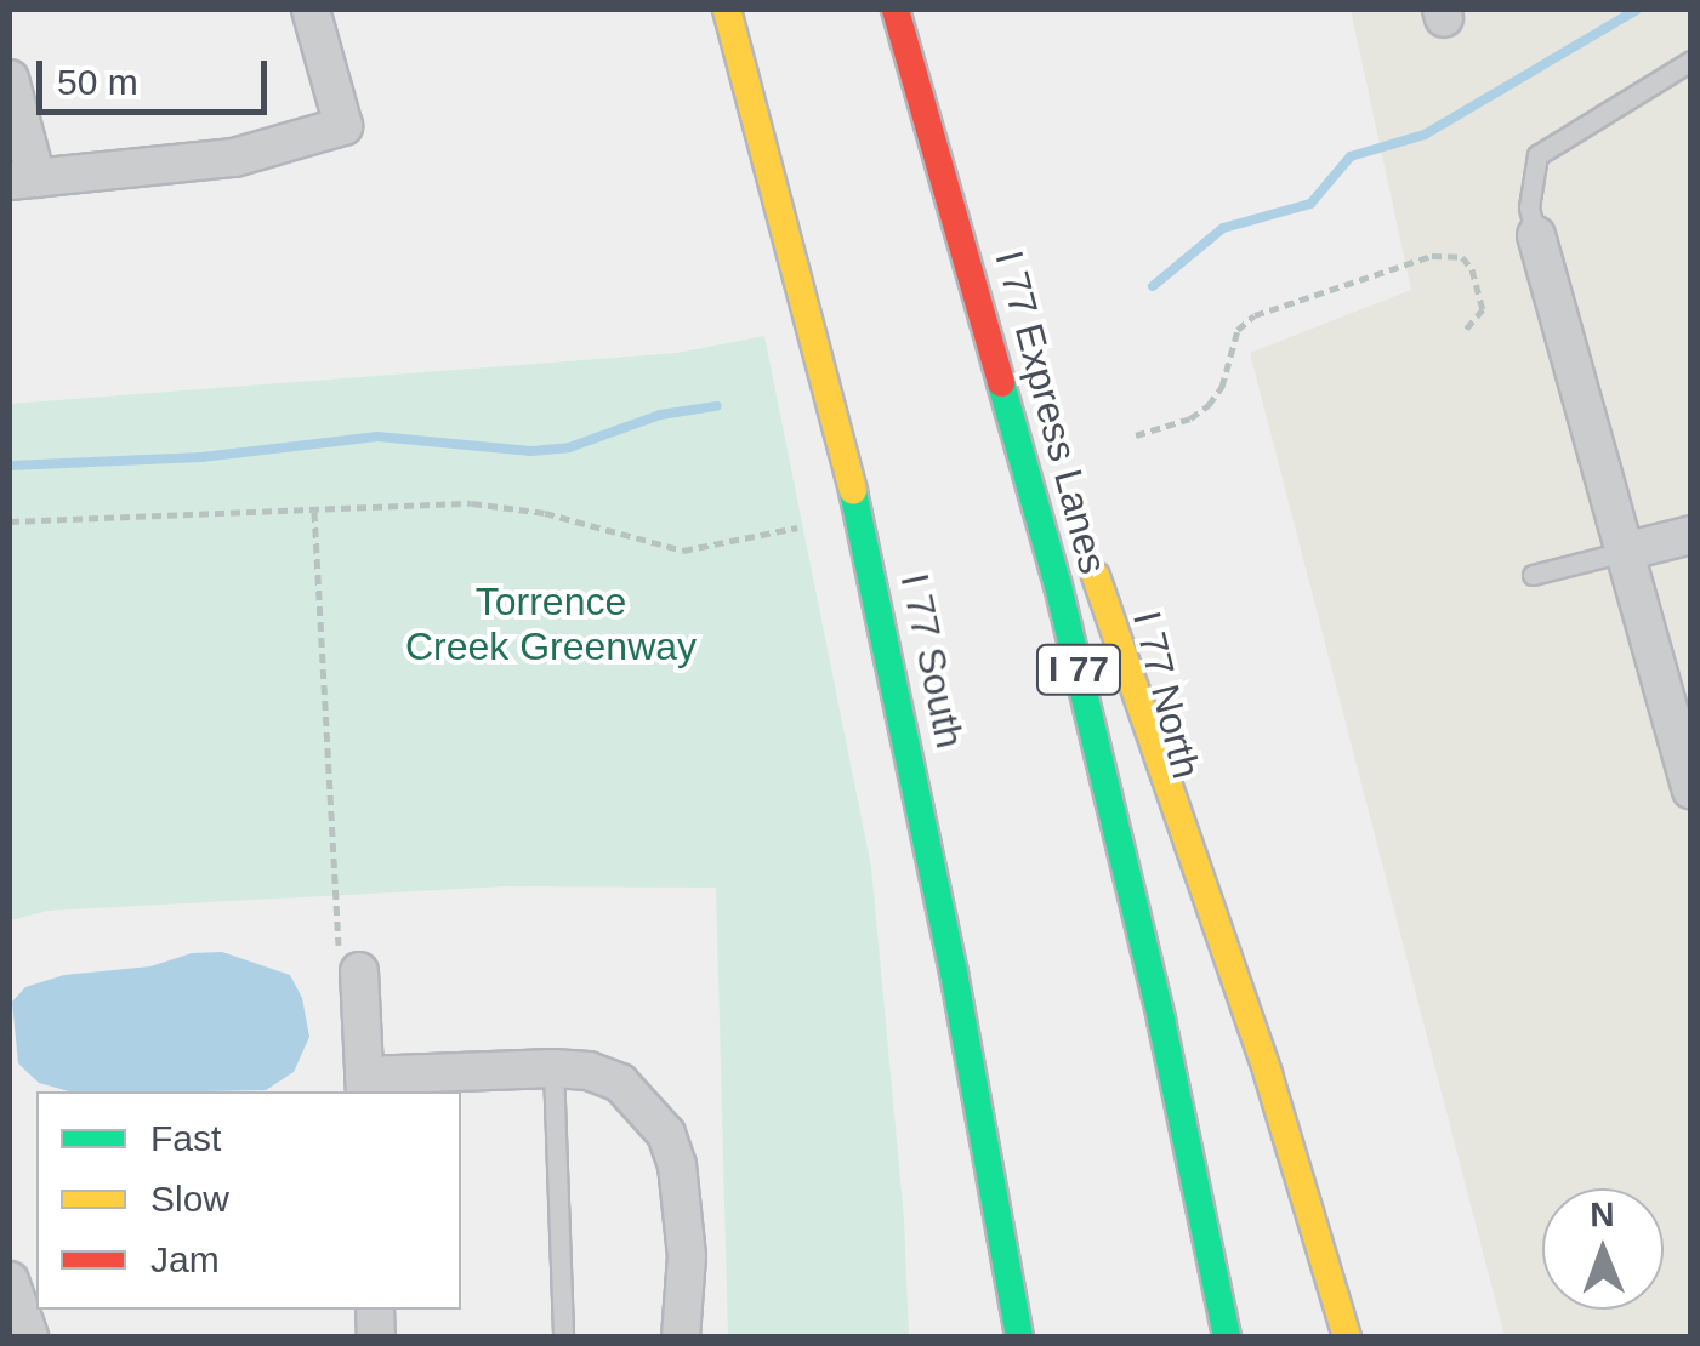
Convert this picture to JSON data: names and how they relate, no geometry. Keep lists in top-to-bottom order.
{
  "streets": {
    "highway": [
      "I 77 Express Lanes",
      "I 77 South",
      "I 77",
      "I 77 North"
    ]
  },
  "parks": ["Torrence Creek Greenway"],
  "legend": ["Fast", "Slow", "Jam"],
  "scale_bar": "50 m",
  "north": "top"
}
